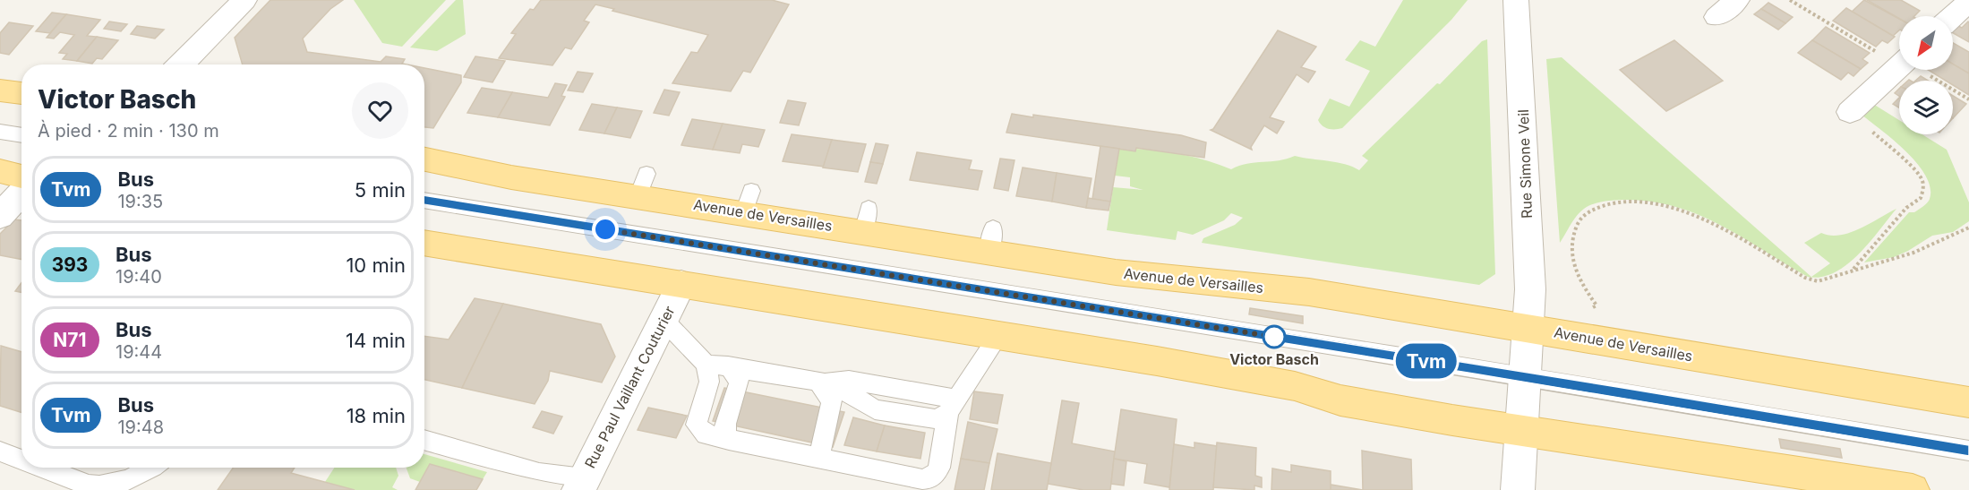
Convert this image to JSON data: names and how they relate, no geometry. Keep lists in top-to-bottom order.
{
  "streets": {
    "main road": ["Avenue de Versailles"],
    "street": ["Rue Simone Veil", "Rue Paul Vaillant Couturier"]
  },
  "crossings": [
    ["Rue Simone Veil", "Avenue de Versailles"]
  ],
  "places": ["Victor Basch"],
  "lines": ["bus line Tvm"],
  "north": "bottom left",
  "page": {
    "on_map": "Tvm",
    "heading": ["Victor Basch", "À pied · 2 min · 130 m"],
    "list": [
      {
        "mark": "Tvm",
        "name": "Bus",
        "note": "19:35",
        "value": "5 min"
      },
      {
        "mark": "393",
        "name": "Bus",
        "note": "19:40",
        "value": "10 min"
      },
      {
        "mark": "N71",
        "name": "Bus",
        "note": "19:44",
        "value": "14 min"
      },
      {
        "mark": "Tvm",
        "name": "Bus",
        "note": "19:48",
        "value": "18 min"
      }
    ]
  }
}
